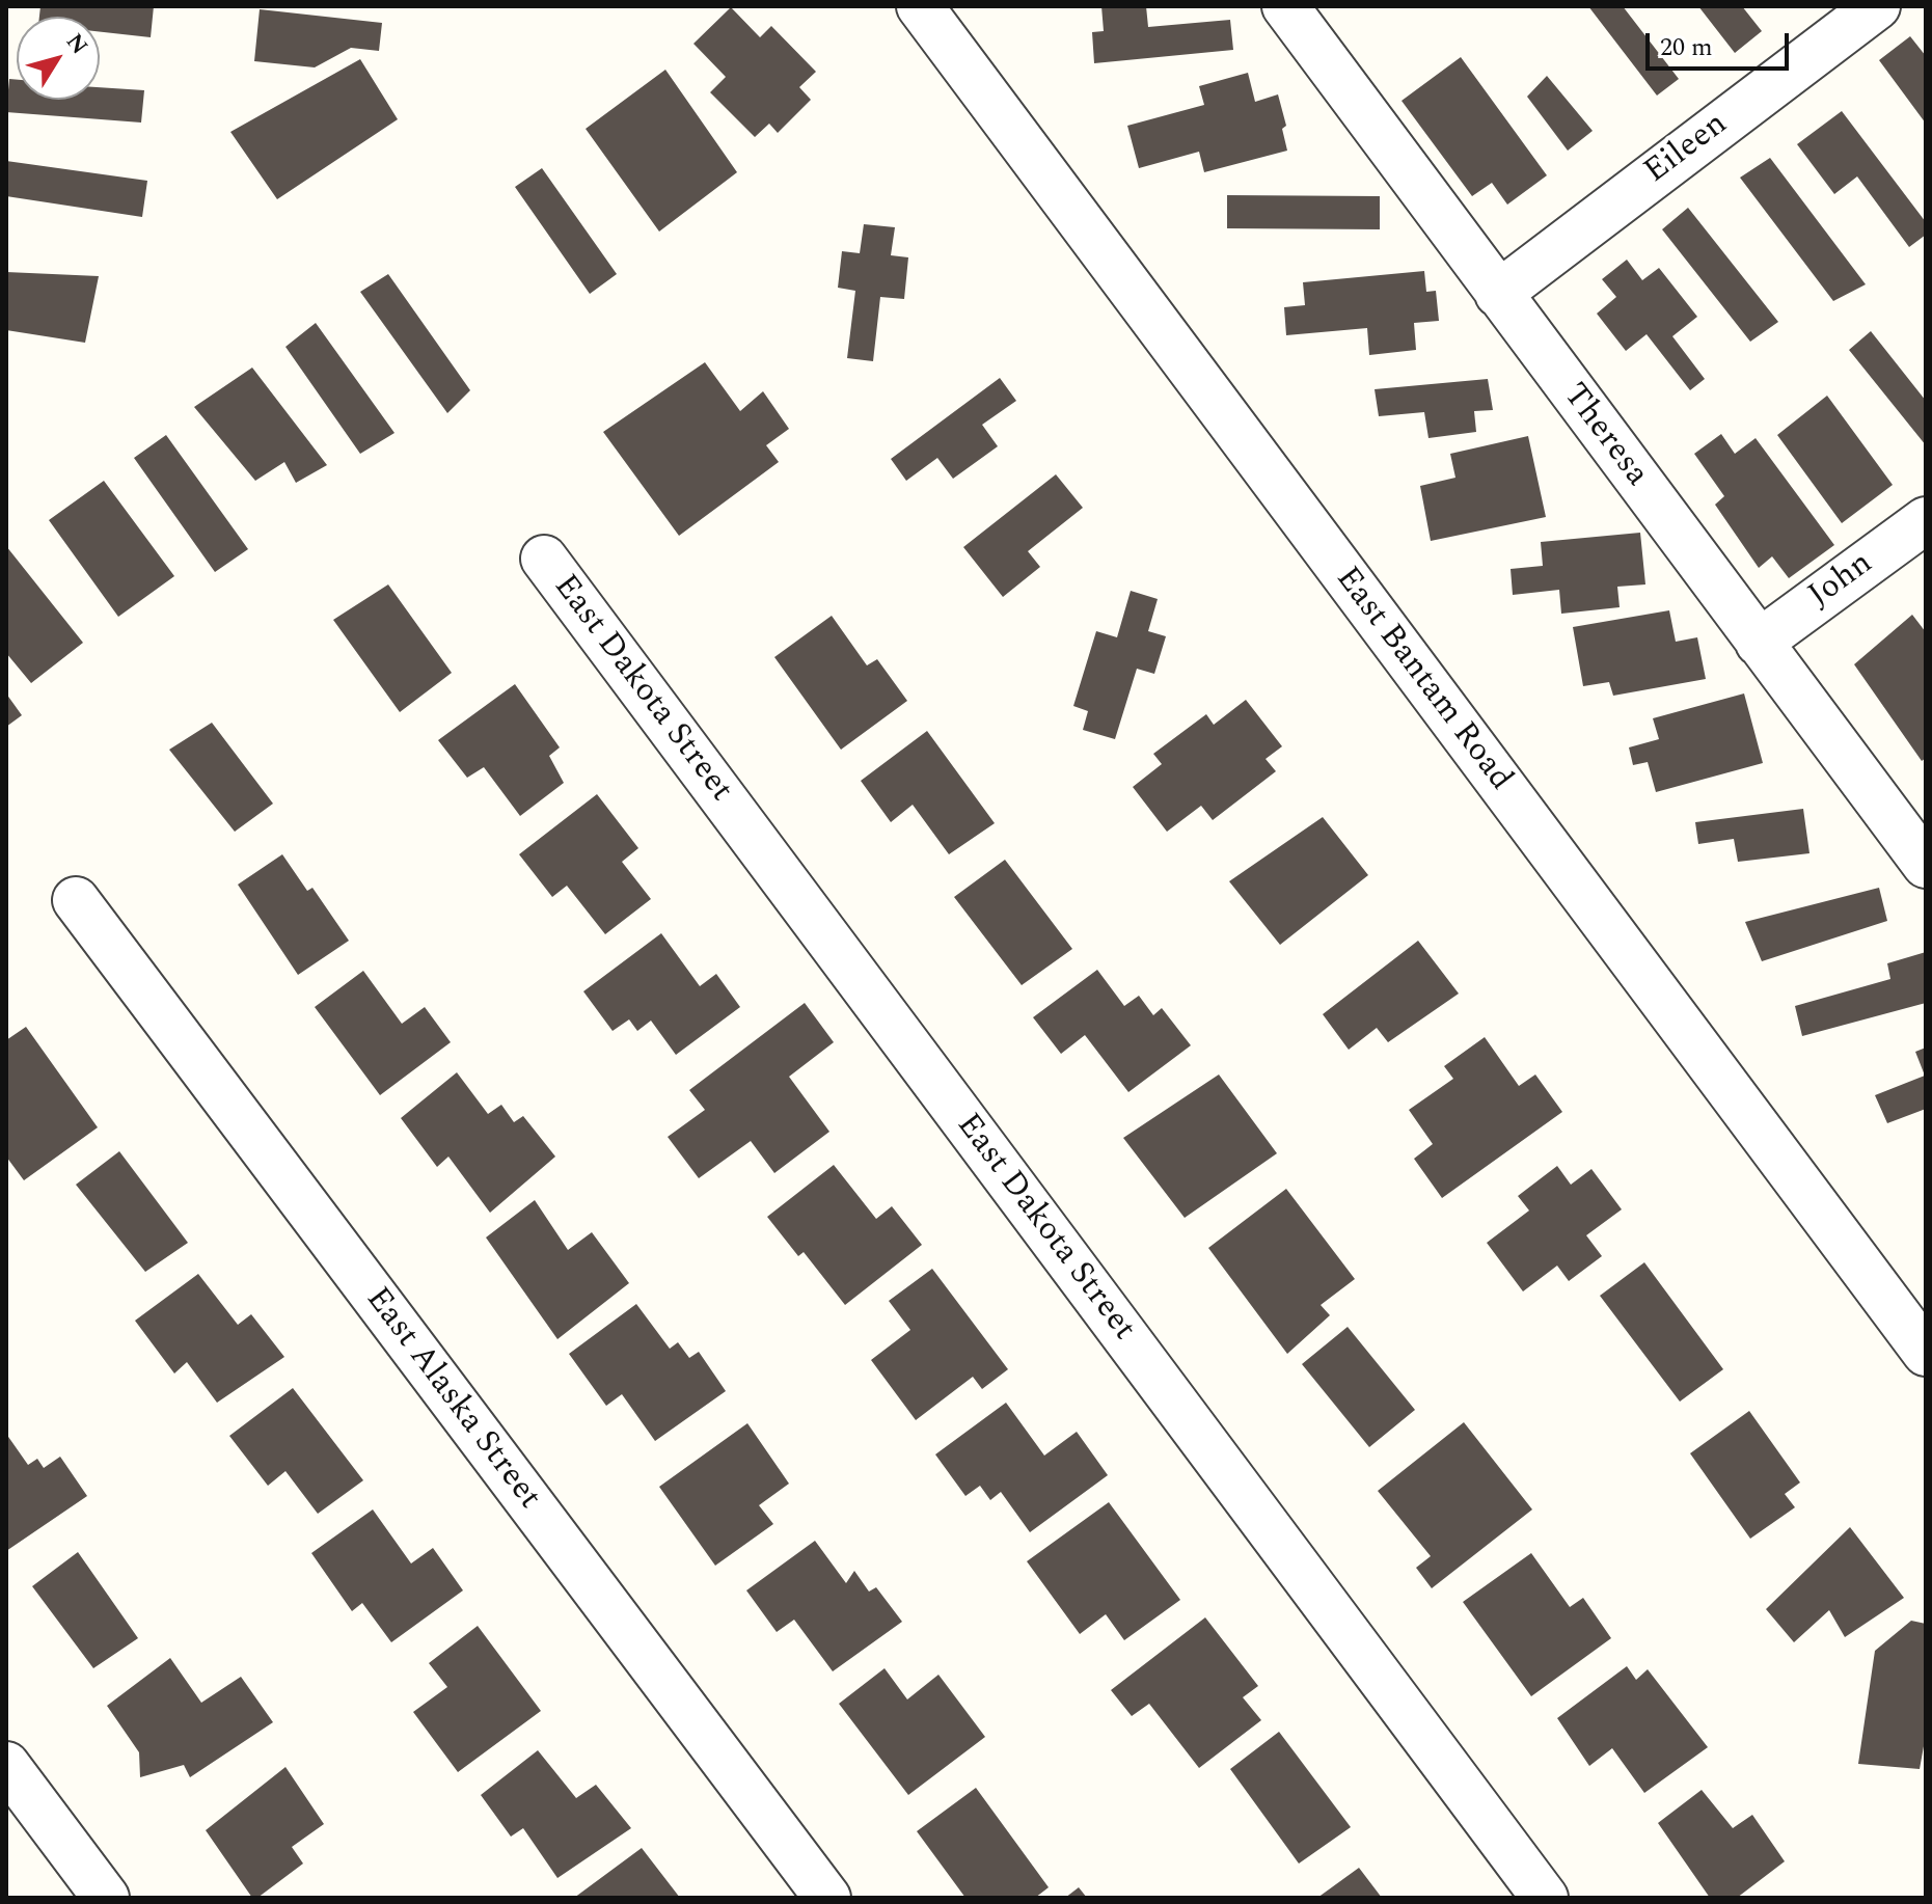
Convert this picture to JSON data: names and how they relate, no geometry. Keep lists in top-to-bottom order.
{
  "streets": {
    "street": [
      "Eileen",
      "Theresa",
      "John",
      "East Bantam Road",
      "East Dakota Street",
      "East Alaska Street"
    ]
  },
  "crossings": [
    ["Eileen", "Theresa"],
    ["Theresa", "John"]
  ],
  "scale_bar": "20 m",
  "north": "top right"
}
